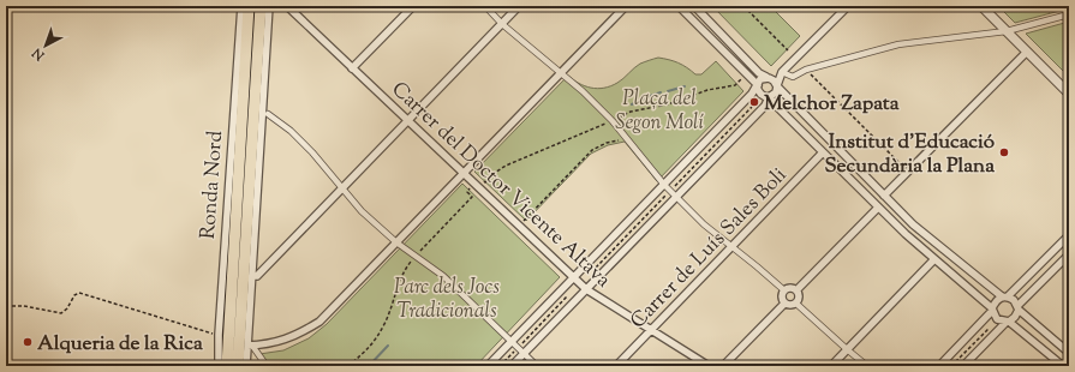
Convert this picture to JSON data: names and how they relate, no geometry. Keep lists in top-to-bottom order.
{
  "streets": {
    "main road": ["Ronda Nord"],
    "street": ["Carrer del Doctor Vicente Altava", "Carrer de Luís Sales Boli"]
  },
  "crossings": [
    ["Carrer del Doctor Vicente Altava", "Carrer de Luís Sales Boli"]
  ],
  "parks": ["Plaça del Segon Molí", "Parc dels Jocs Tradicionals"],
  "places": ["Melchor Zapata", "Institut d'Educació Secundària la Plana", "Alqueria de la Rica"],
  "north": "bottom left"
}
